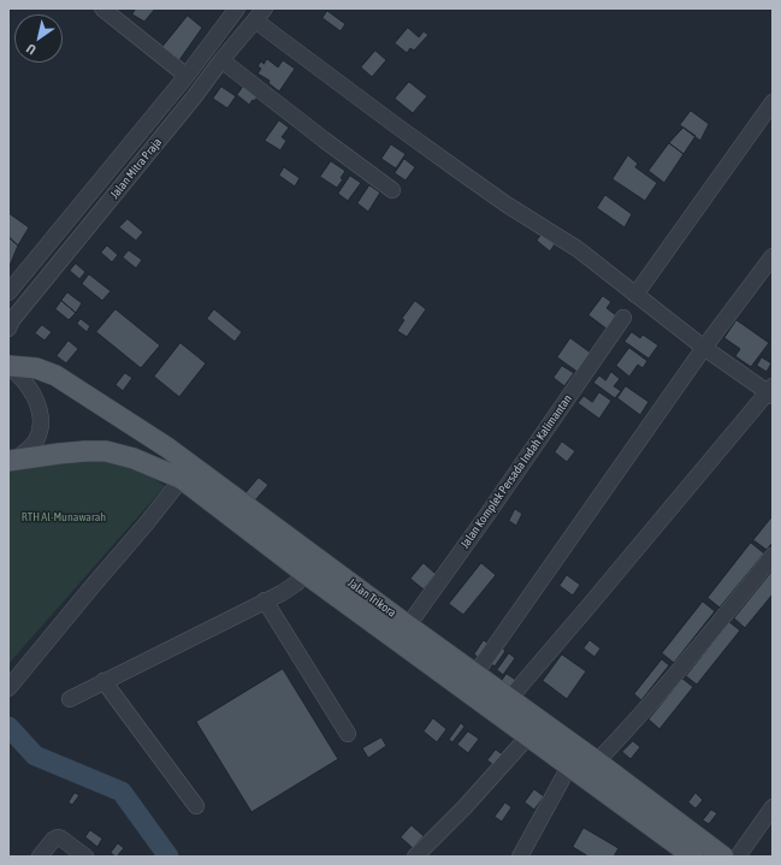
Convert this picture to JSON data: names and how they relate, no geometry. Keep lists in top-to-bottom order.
{
  "streets": {
    "main road": ["Jalan Trikora"],
    "street": ["Jalan Mitra Praja", "Jalan Komplek Persada Indah Kalimantan"]
  },
  "crossings": [
    ["Jalan Komplek Persada Indah Kalimantan", "Jalan Trikora"]
  ],
  "parks": ["RTH Al-Munawarah"],
  "north": "bottom left"
}
